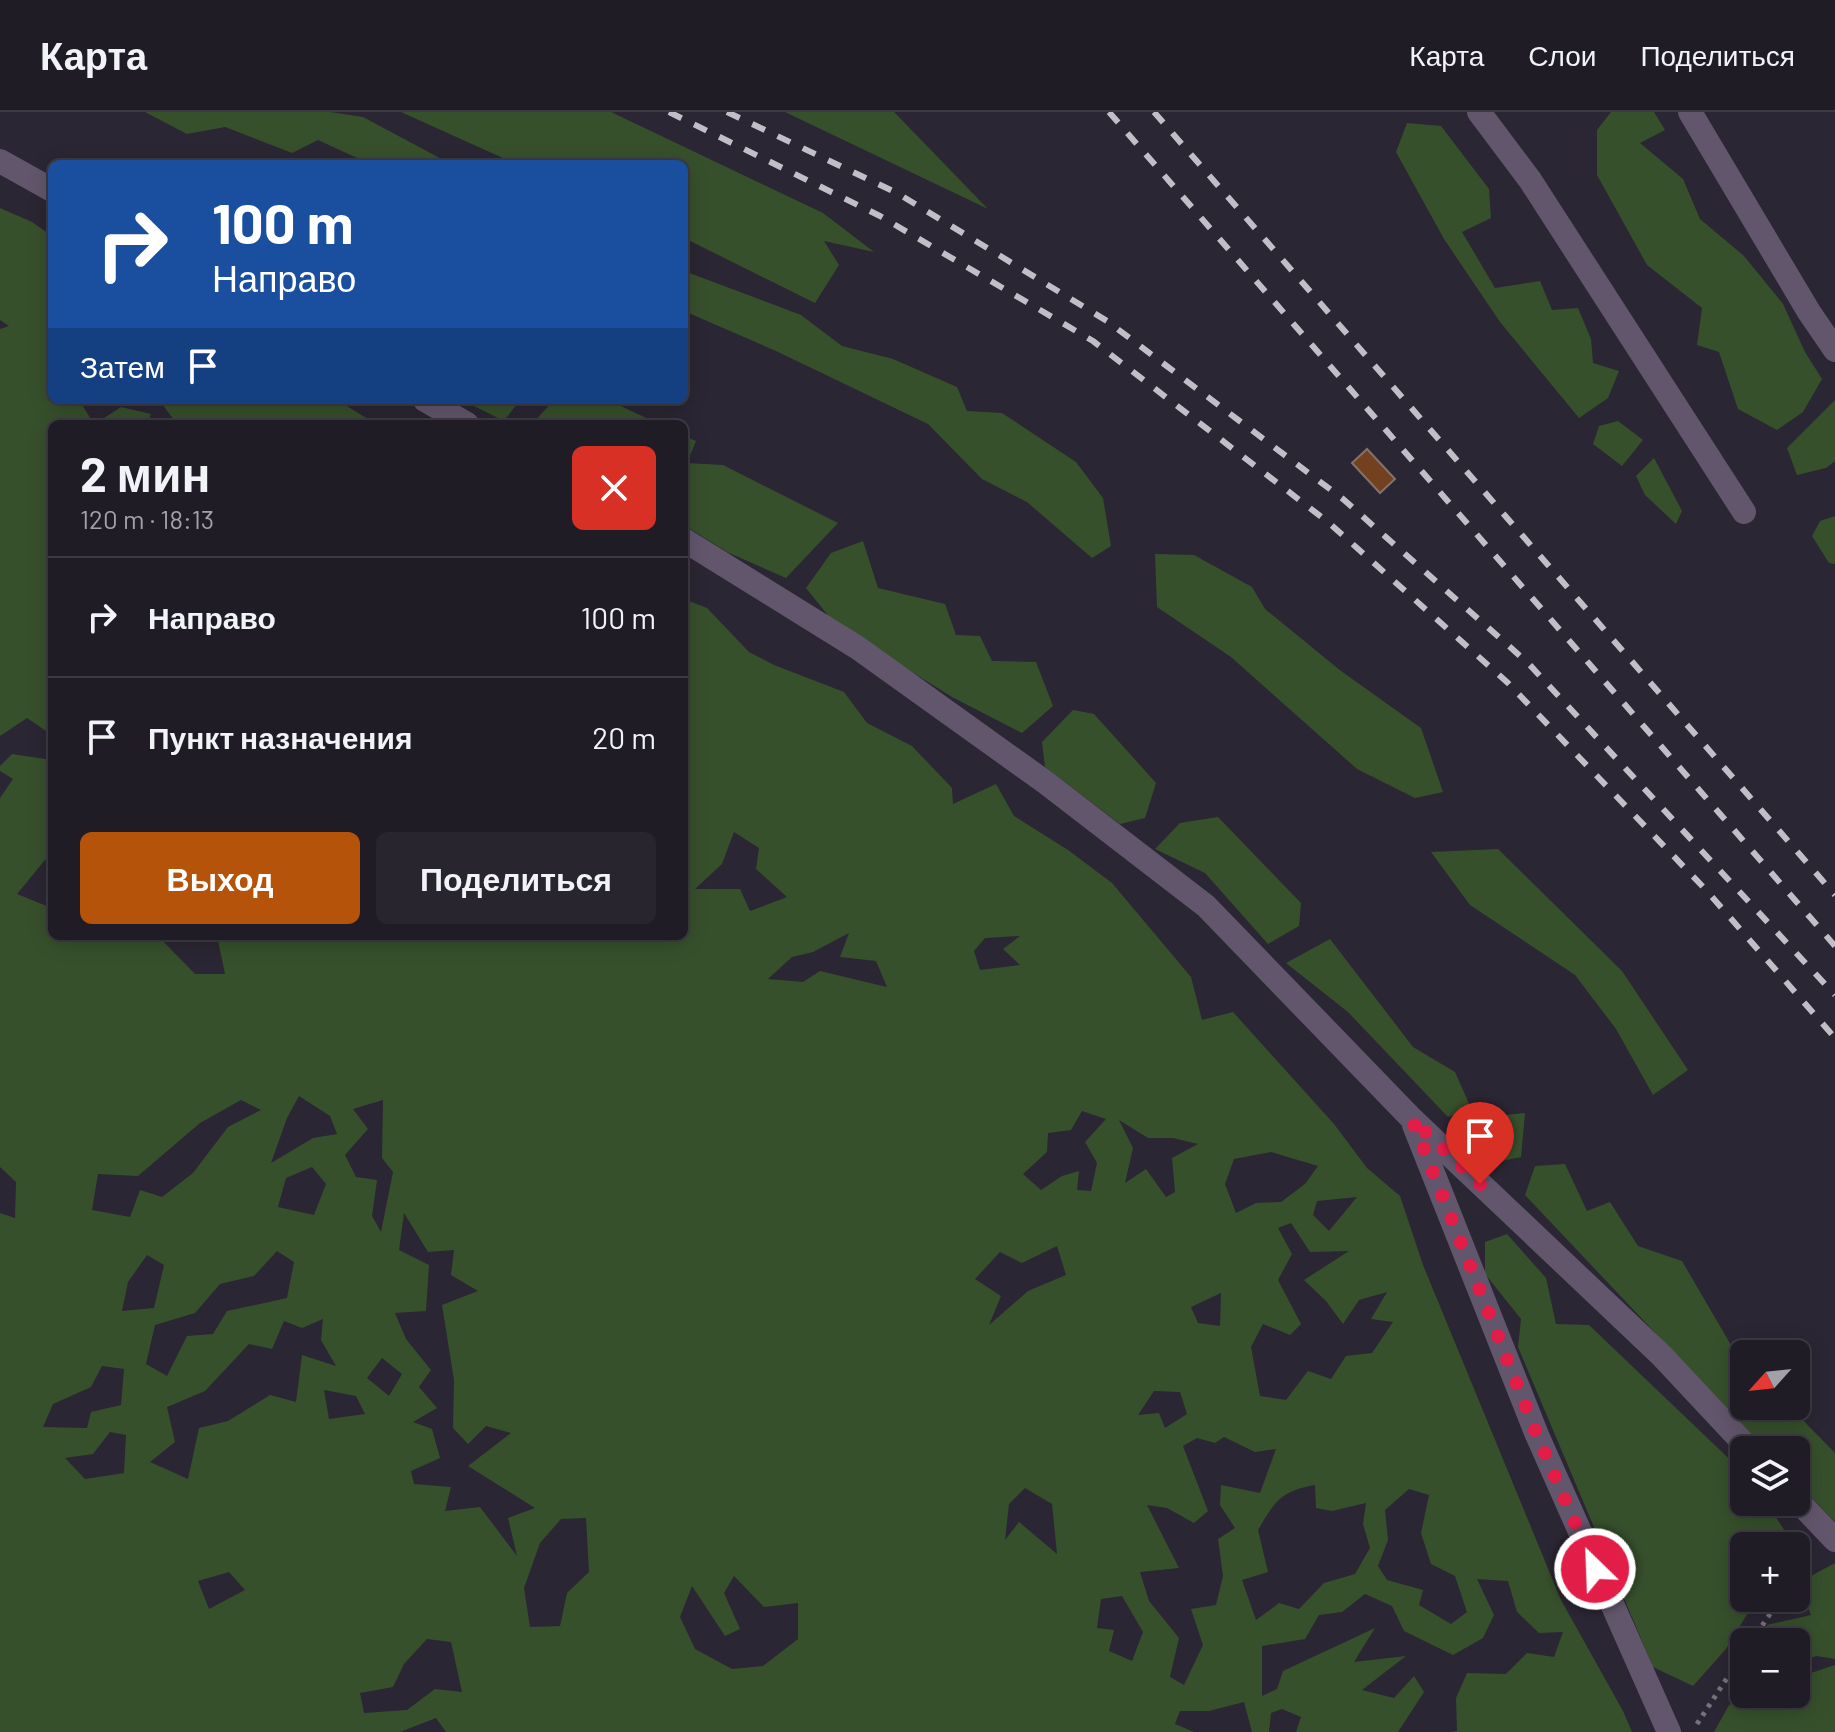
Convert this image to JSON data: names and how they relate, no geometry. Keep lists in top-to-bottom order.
{
  "north": "bottom left",
  "page": {
    "header": "Карта",
    "nav": ["Карта", "Слои", "Поделиться"],
    "turn": ["100 m", "Направо"],
    "then": "Затем",
    "heading": ["2 мин", "120 m · 18:13"],
    "list": [
      {
        "name": "Направо",
        "value": "100 m"
      },
      {
        "name": "Пункт назначения",
        "value": "20 m"
      }
    ],
    "buttons": ["Выход", "Поделиться"],
    "map_buttons": ["+", "−"]
  }
}
